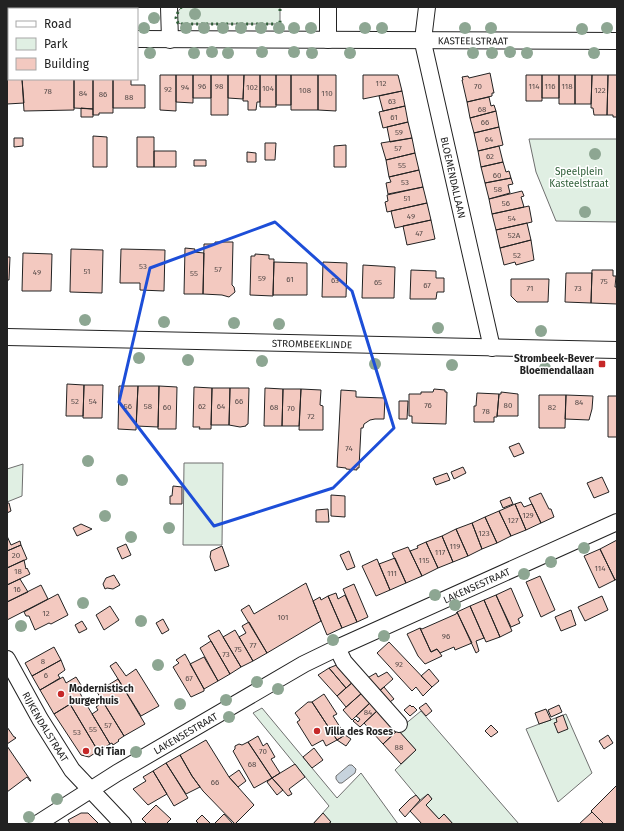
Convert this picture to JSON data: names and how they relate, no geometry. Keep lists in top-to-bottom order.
{
  "streets": {
    "street": [
      "KASTEELSTRAAT",
      "BLOEMENDALLAAN",
      "STROMBEEKLINDE",
      "LAKENSESTRAAT",
      "RIJKENDALSTRAAT"
    ]
  },
  "crossings": [
    ["KASTEELSTRAAT", "BLOEMENDALLAAN"],
    ["BLOEMENDALLAAN", "STROMBEEKLINDE"],
    ["LAKENSESTRAAT", "RIJKENDALSTRAAT"]
  ],
  "parks": ["Speelplein Kasteelstraat"],
  "places": {
    "transit": ["Strombeek-Bever Bloemendallaan"],
    "other": ["Modernistisch burgerhuis", "Villa des Roses", "Qi Tian"]
  },
  "house_numbers": [
    "112",
    "96",
    "98",
    "70",
    "114",
    "116",
    "118",
    "94",
    "102",
    "104",
    "92",
    "108",
    "122",
    "78",
    "84",
    "110",
    "86",
    "88",
    "63",
    "68",
    "61",
    "66",
    "59",
    "64",
    "57",
    "62",
    "55",
    "60",
    "53",
    "58",
    "51",
    "56",
    "49",
    "54",
    "47",
    "52A",
    "52",
    "53",
    "57",
    "51",
    "49",
    "55",
    "59",
    "61",
    "63",
    "75",
    "65",
    "67",
    "71",
    "73",
    "52",
    "54",
    "66",
    "84",
    "76",
    "80",
    "56",
    "58",
    "62",
    "64",
    "60",
    "68",
    "82",
    "70",
    "78",
    "72",
    "74",
    "129",
    "127",
    "123",
    "119",
    "117",
    "20",
    "115",
    "114",
    "18",
    "111",
    "16",
    "12",
    "101",
    "96",
    "77",
    "75",
    "73",
    "8",
    "92",
    "6",
    "67",
    "84",
    "57",
    "55",
    "53",
    "88",
    "70",
    "68",
    "66"
  ],
  "legend": ["Road", "Park", "Building"]
}
